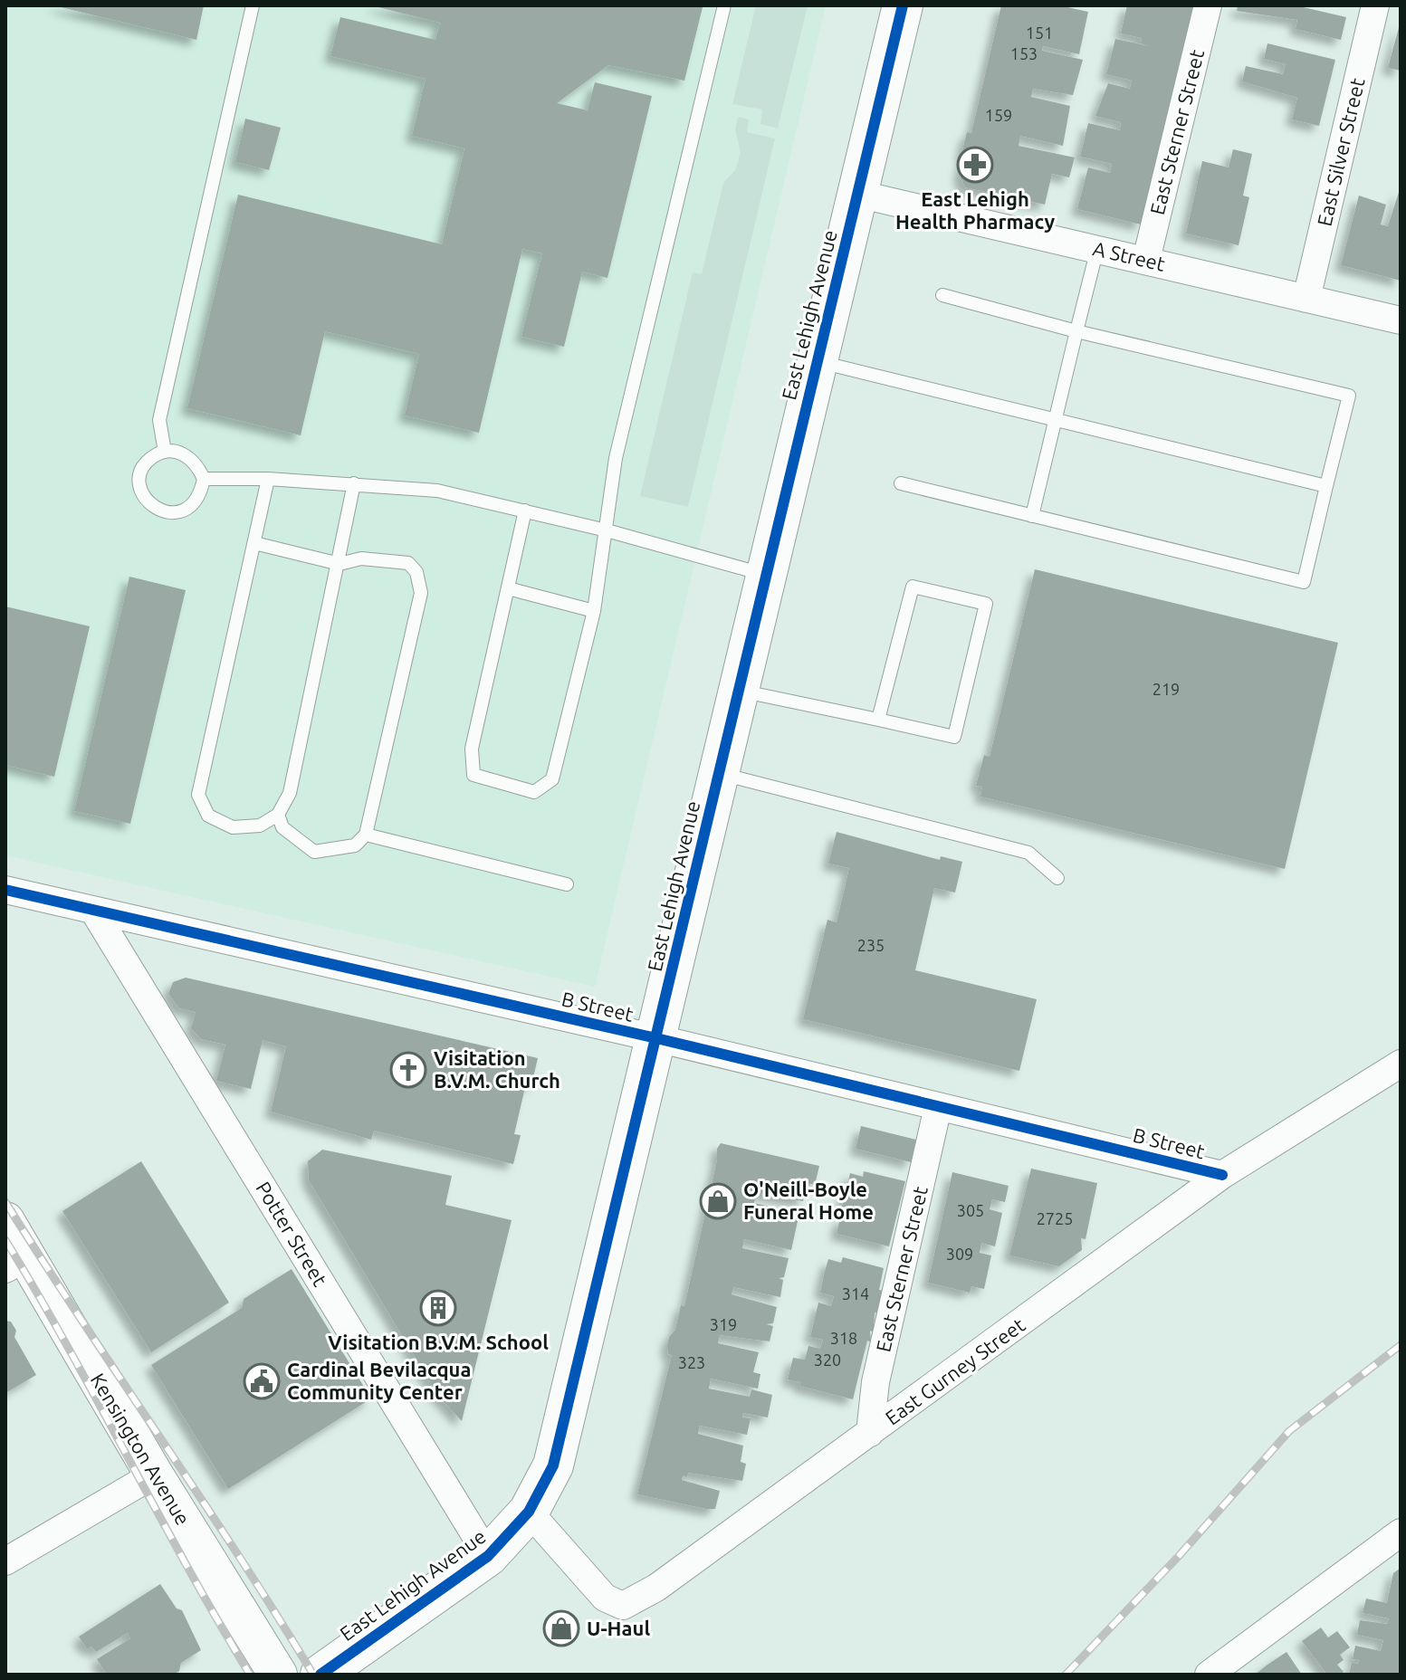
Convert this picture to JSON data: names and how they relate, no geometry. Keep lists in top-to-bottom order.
{
  "streets": {
    "main road": ["East Lehigh Avenue"],
    "street": [
      "East Sterner Street",
      "East Silver Street",
      "A Street",
      "B Street",
      "Potter Street",
      "East Gurney Street",
      "Kensington Avenue"
    ]
  },
  "crossings": [
    ["East Sterner Street", "A Street"],
    ["East Sterner Street", "B Street"],
    ["East Sterner Street", "East Gurney Street"],
    ["East Silver Street", "A Street"],
    ["A Street", "East Lehigh Avenue"],
    ["East Lehigh Avenue", "B Street"],
    ["East Lehigh Avenue", "Potter Street"],
    ["East Lehigh Avenue", "East Gurney Street"],
    ["B Street", "Potter Street"],
    ["B Street", "East Gurney Street"]
  ],
  "places": {
    "pharmacy": ["East Lehigh Health Pharmacy"],
    "church": ["Visitation B.V.M. Church"],
    "shop": ["O'Neill-Boyle Funeral Home", "U-Haul"],
    "building": ["Visitation B.V.M. School"],
    "public building": ["Cardinal Bevilacqua Community Center"]
  },
  "house_numbers": [
    "151",
    "153",
    "159",
    "219",
    "235",
    "305",
    "2725",
    "309",
    "314",
    "319",
    "318",
    "320",
    "323"
  ]
}
